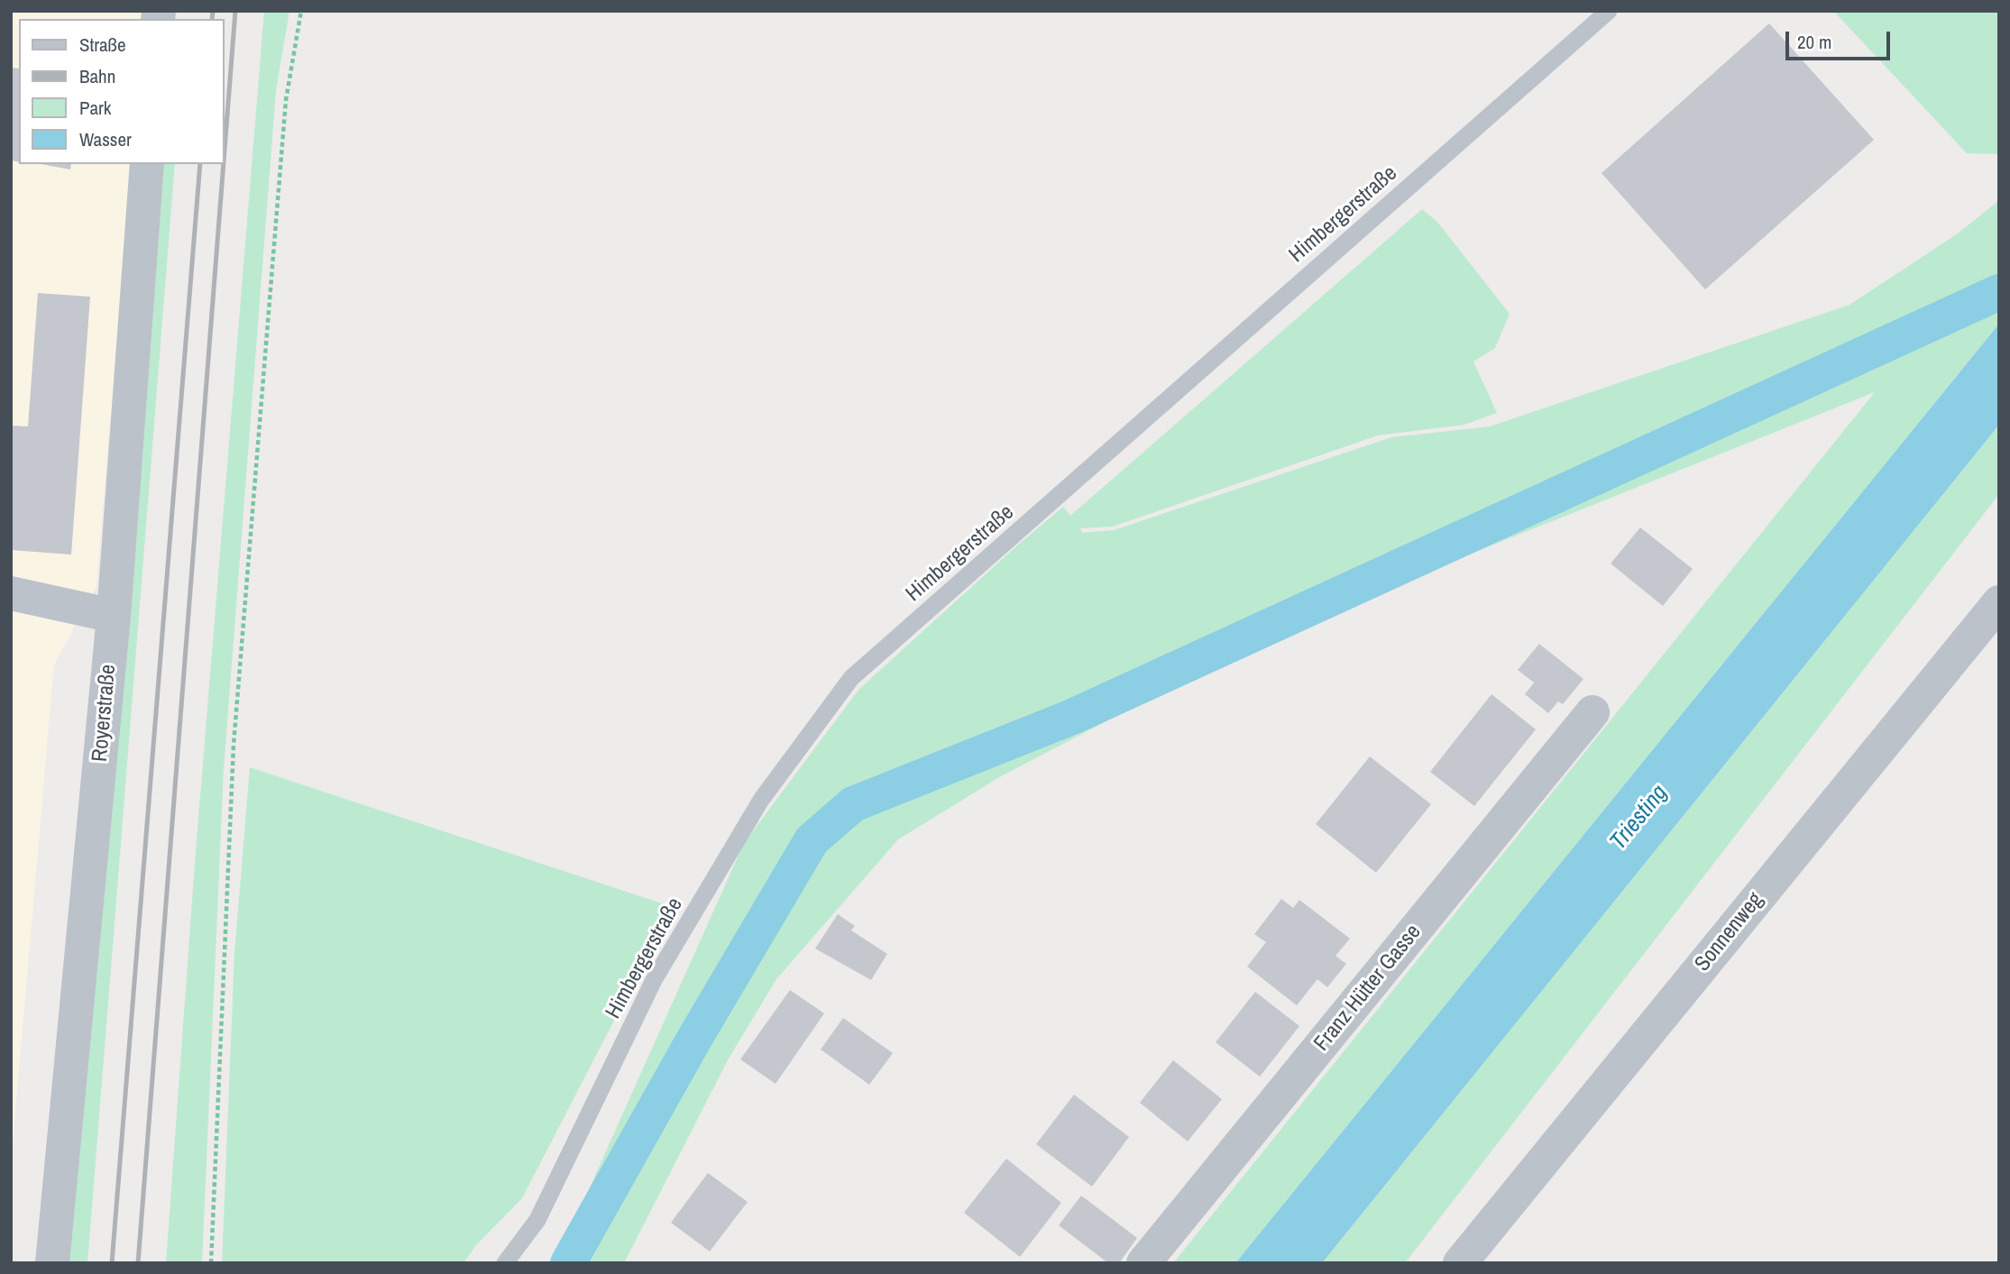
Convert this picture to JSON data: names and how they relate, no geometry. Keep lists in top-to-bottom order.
{
  "streets": {
    "street": ["Royerstraße", "Sonnenweg", "Franz Hütter Gasse"],
    "lane": ["Himbergerstraße"]
  },
  "water": ["Triesting"],
  "legend": [
    "Straße",
    "Bahn",
    "Park",
    "Wasser"
  ],
  "scale_bar": "20 m"
}
